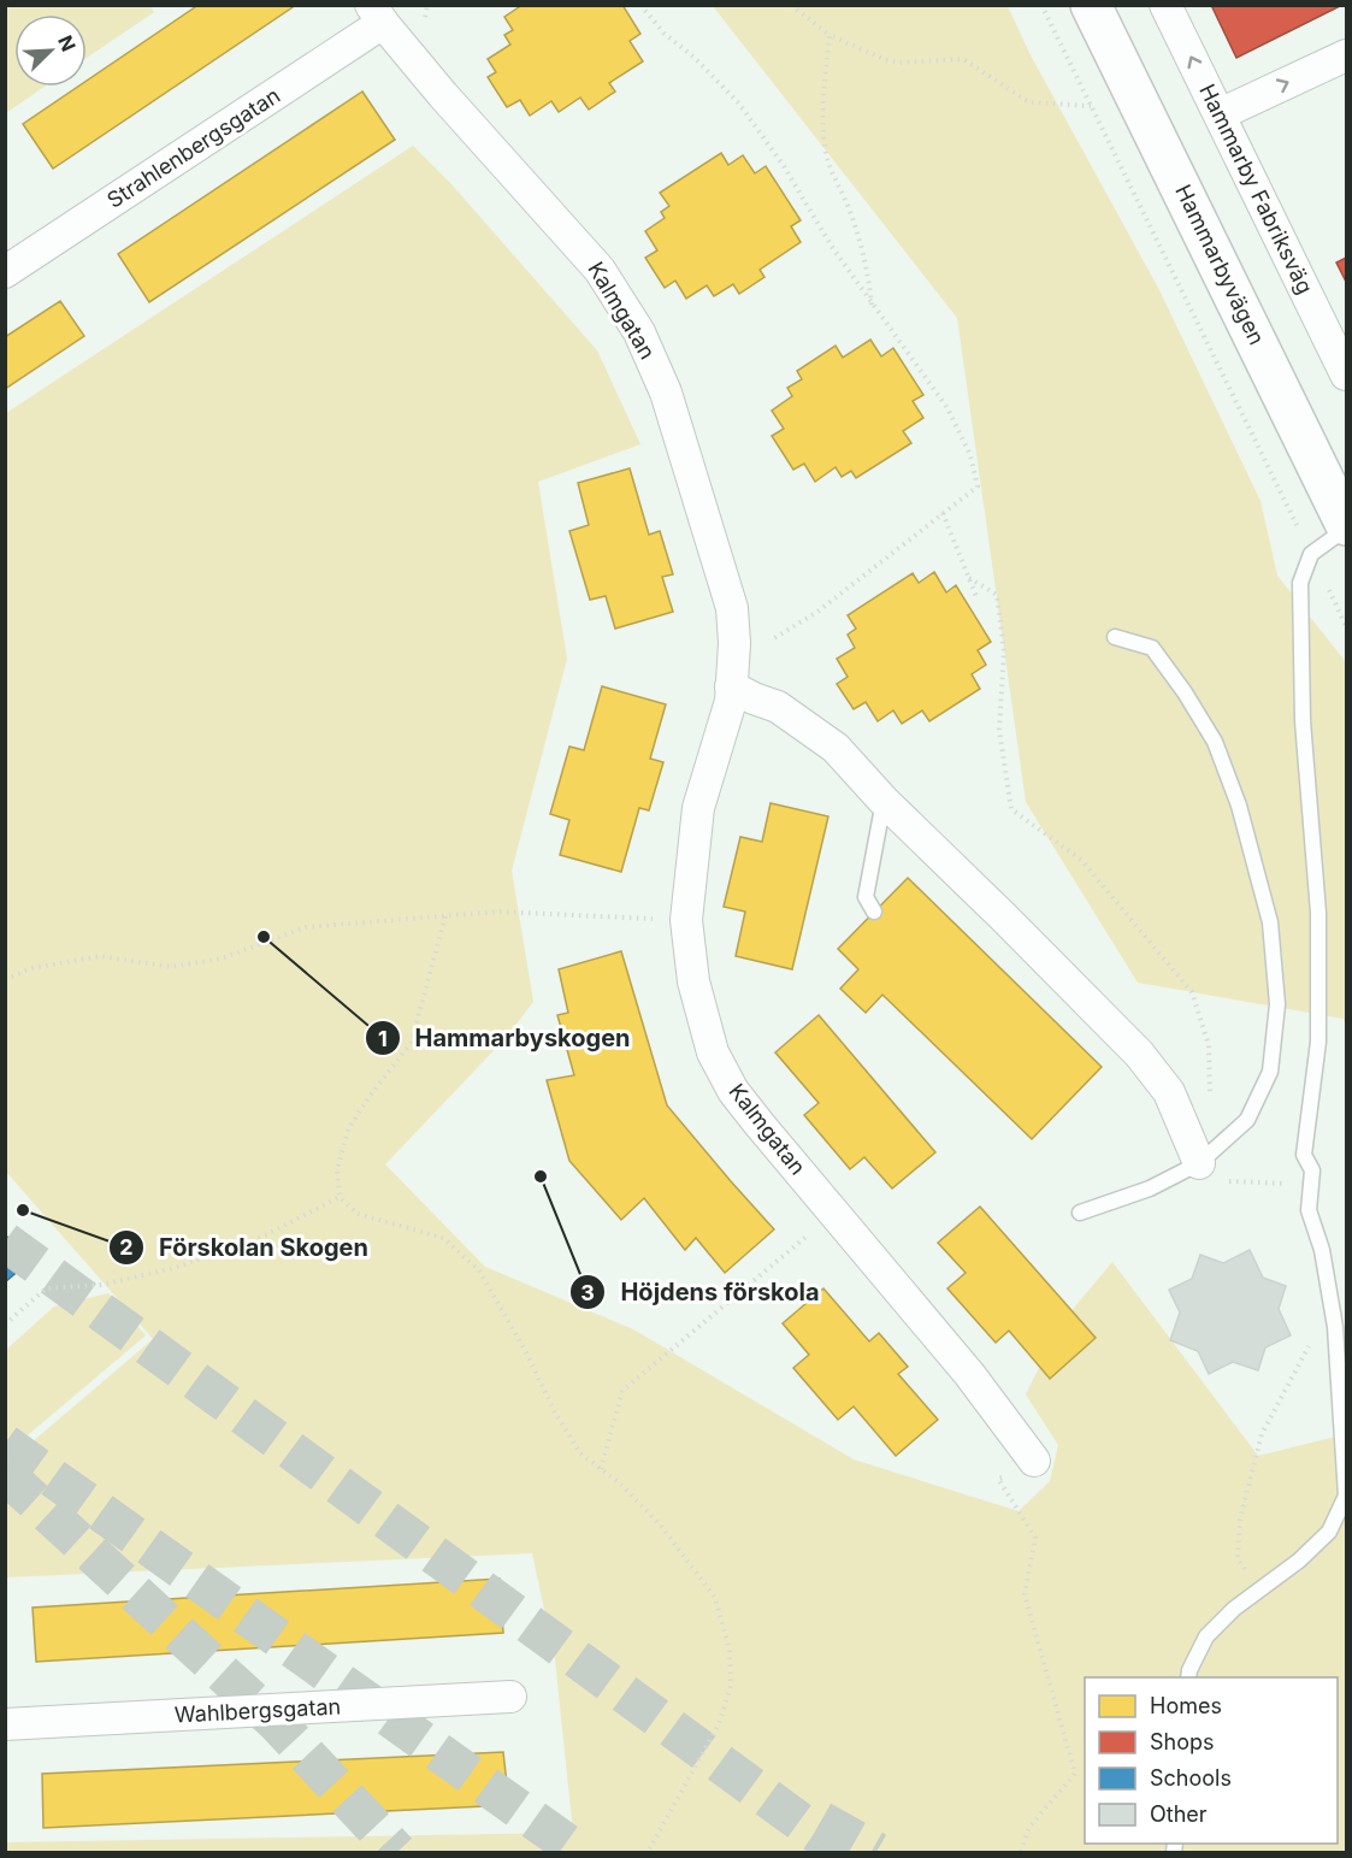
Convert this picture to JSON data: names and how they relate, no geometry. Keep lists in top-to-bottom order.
{
  "streets": {
    "main road": ["Hammarbyvägen"],
    "street": [
      "Strahlenbergsgatan",
      "Hammarby Fabriksväg",
      "Kalmgatan",
      "Wahlbergsgatan"
    ]
  },
  "crossings": [
    ["Strahlenbergsgatan", "Kalmgatan"]
  ],
  "places": ["Hammarbyskogen", "Höjdens förskola", "Förskolan Skogen"],
  "legend": [
    "Homes",
    "Shops",
    "Schools",
    "Other"
  ],
  "north": "top right"
}
